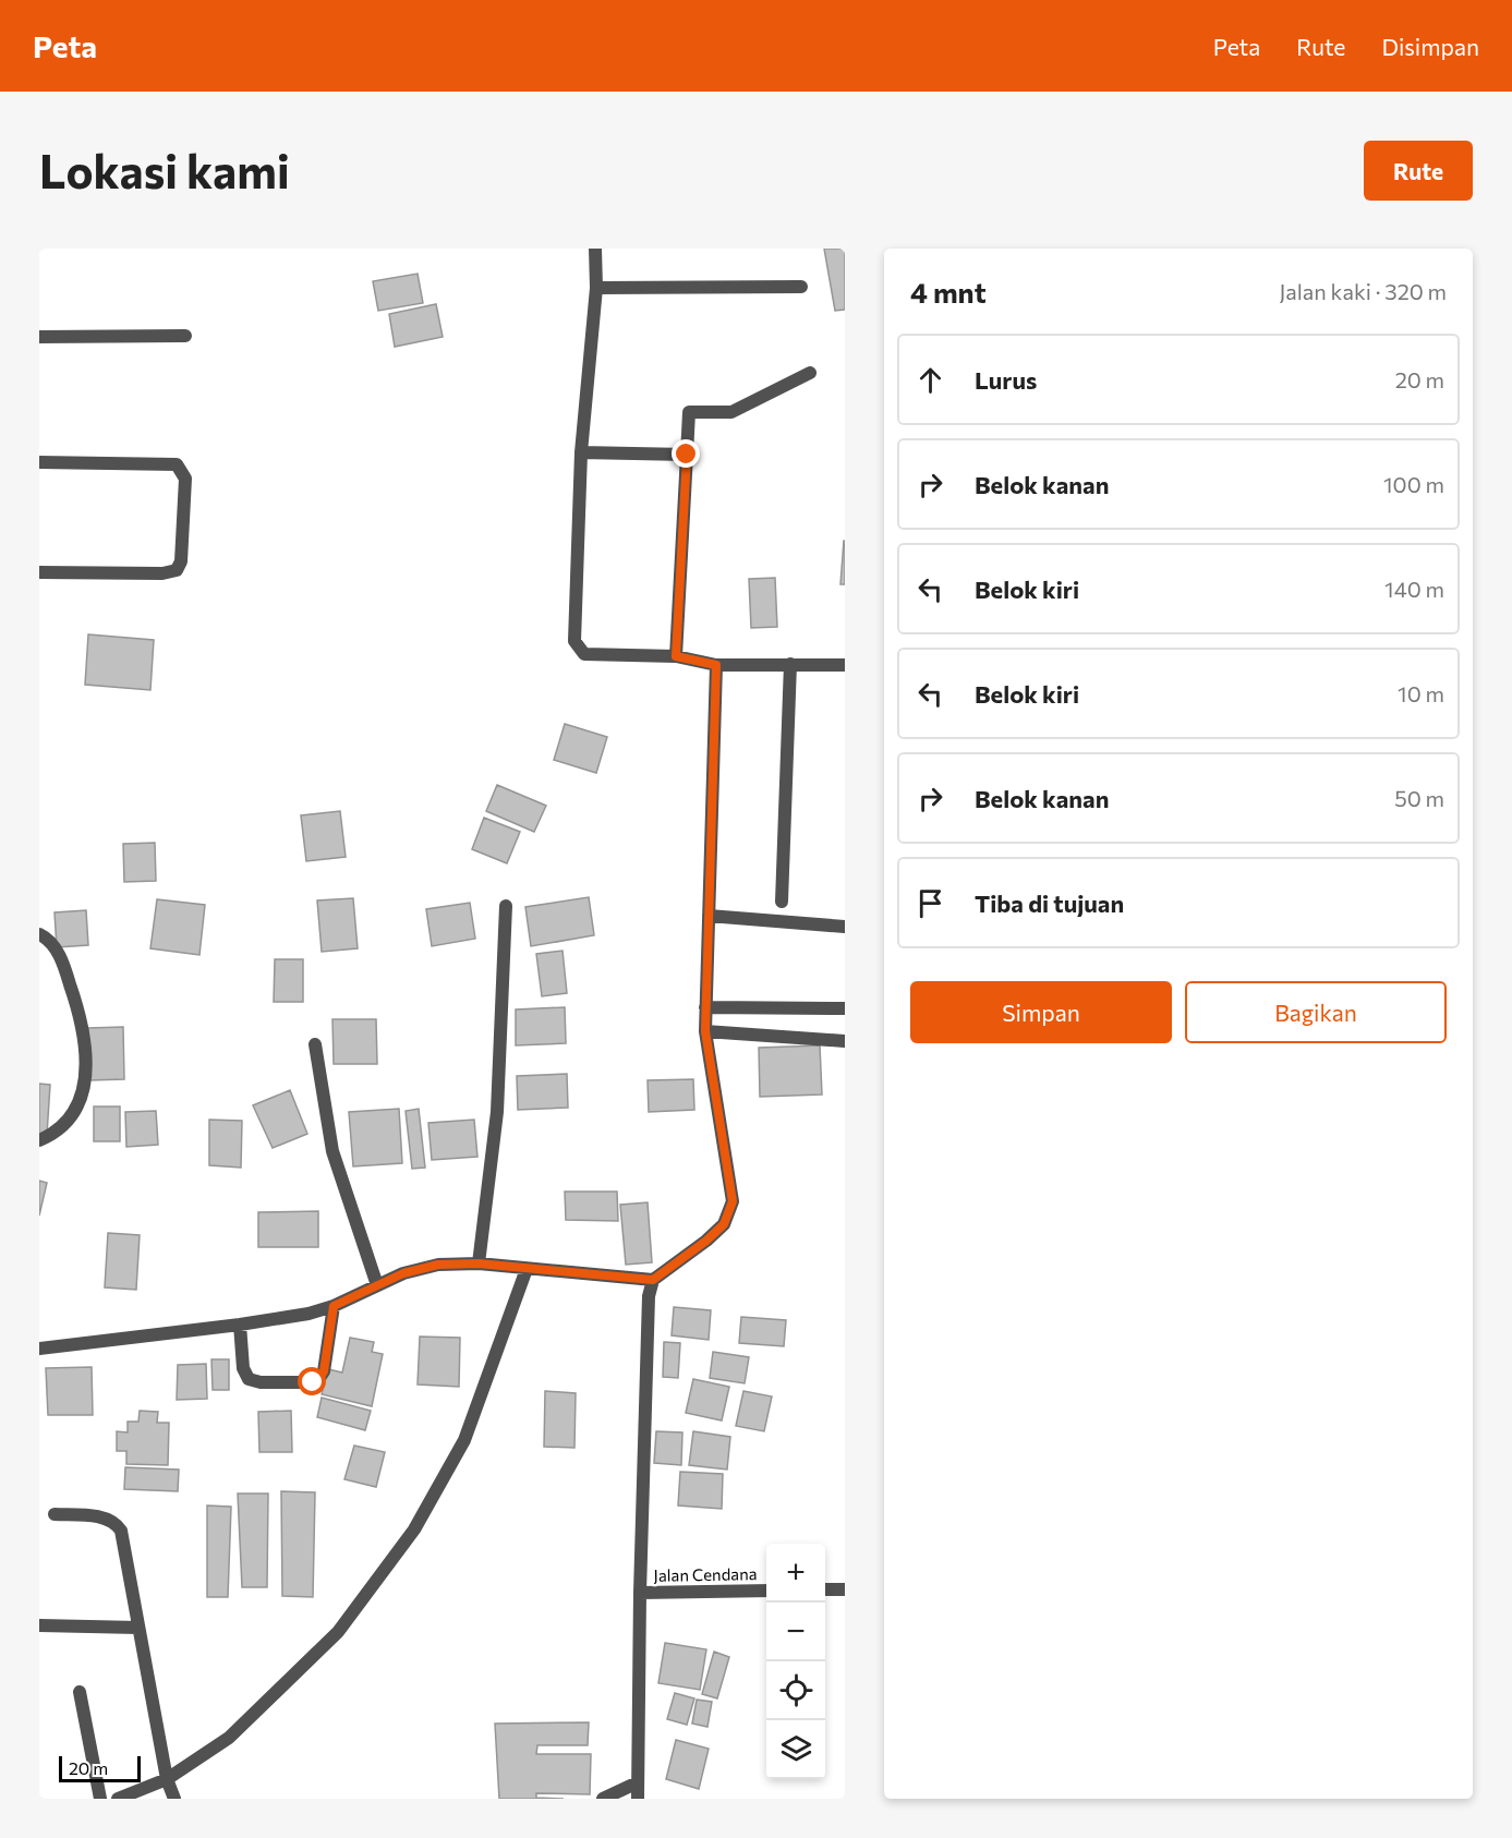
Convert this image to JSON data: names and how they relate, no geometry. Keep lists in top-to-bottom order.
{
  "streets": {
    "street": ["Jalan Cendana"]
  },
  "scale_bar": "20 m",
  "page": {
    "header": "Peta",
    "nav": ["Peta", "Rute", "Disimpan"],
    "buttons": [
      "Rute",
      ["Simpan", "Bagikan"]
    ],
    "title": "Lokasi kami",
    "heading": ["4 mnt", "Jalan kaki · 320 m"],
    "list": [
      ["Lurus", "20 m"],
      ["Belok kanan", "100 m"],
      ["Belok kiri", "140 m"],
      ["Belok kiri", "10 m"],
      ["Belok kanan", "50 m"],
      "Tiba di tujuan"
    ],
    "map_buttons": ["+", "−"],
    "scale": "20 m"
  }
}
